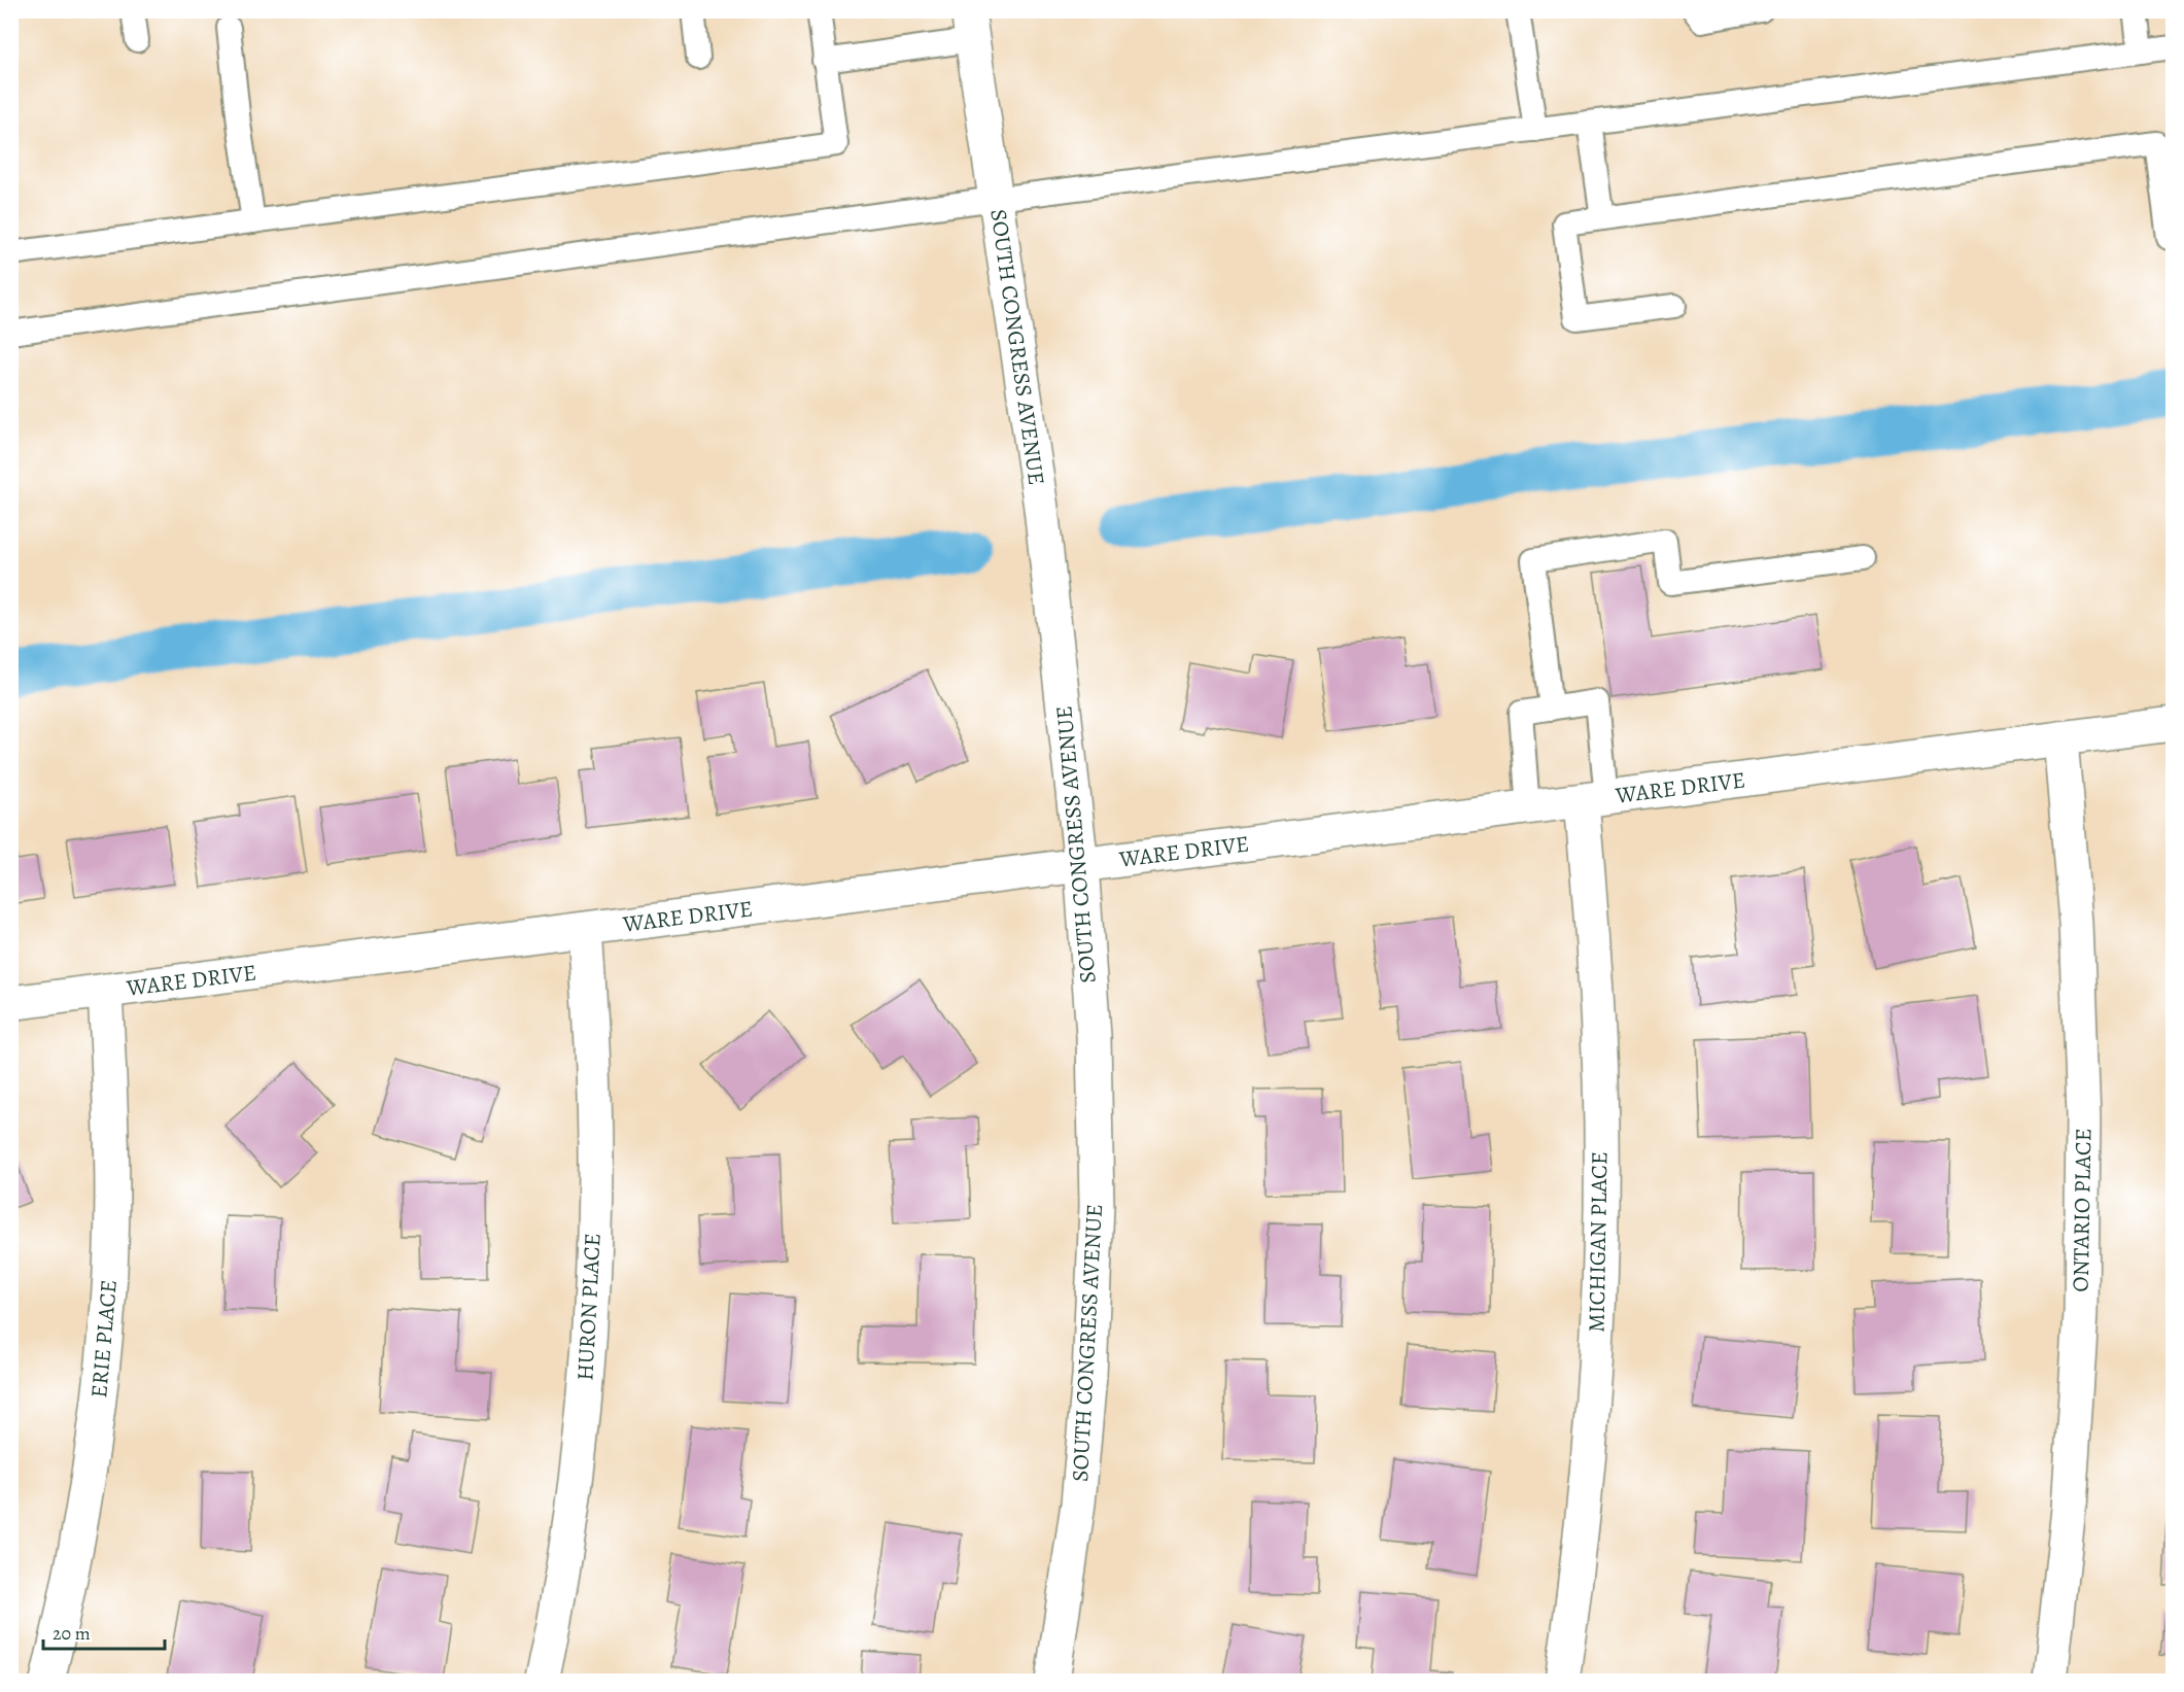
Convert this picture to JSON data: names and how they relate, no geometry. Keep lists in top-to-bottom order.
{
  "streets": {
    "street": [
      "SOUTH CONGRESS AVENUE",
      "WARE DRIVE",
      "ONTARIO PLACE",
      "MICHIGAN PLACE",
      "HURON PLACE",
      "ERIE PLACE"
    ]
  },
  "crossings": [
    ["SOUTH CONGRESS AVENUE", "WARE DRIVE"],
    ["WARE DRIVE", "ONTARIO PLACE"],
    ["WARE DRIVE", "MICHIGAN PLACE"],
    ["WARE DRIVE", "HURON PLACE"],
    ["WARE DRIVE", "ERIE PLACE"]
  ],
  "scale_bar": "20 m"
}
